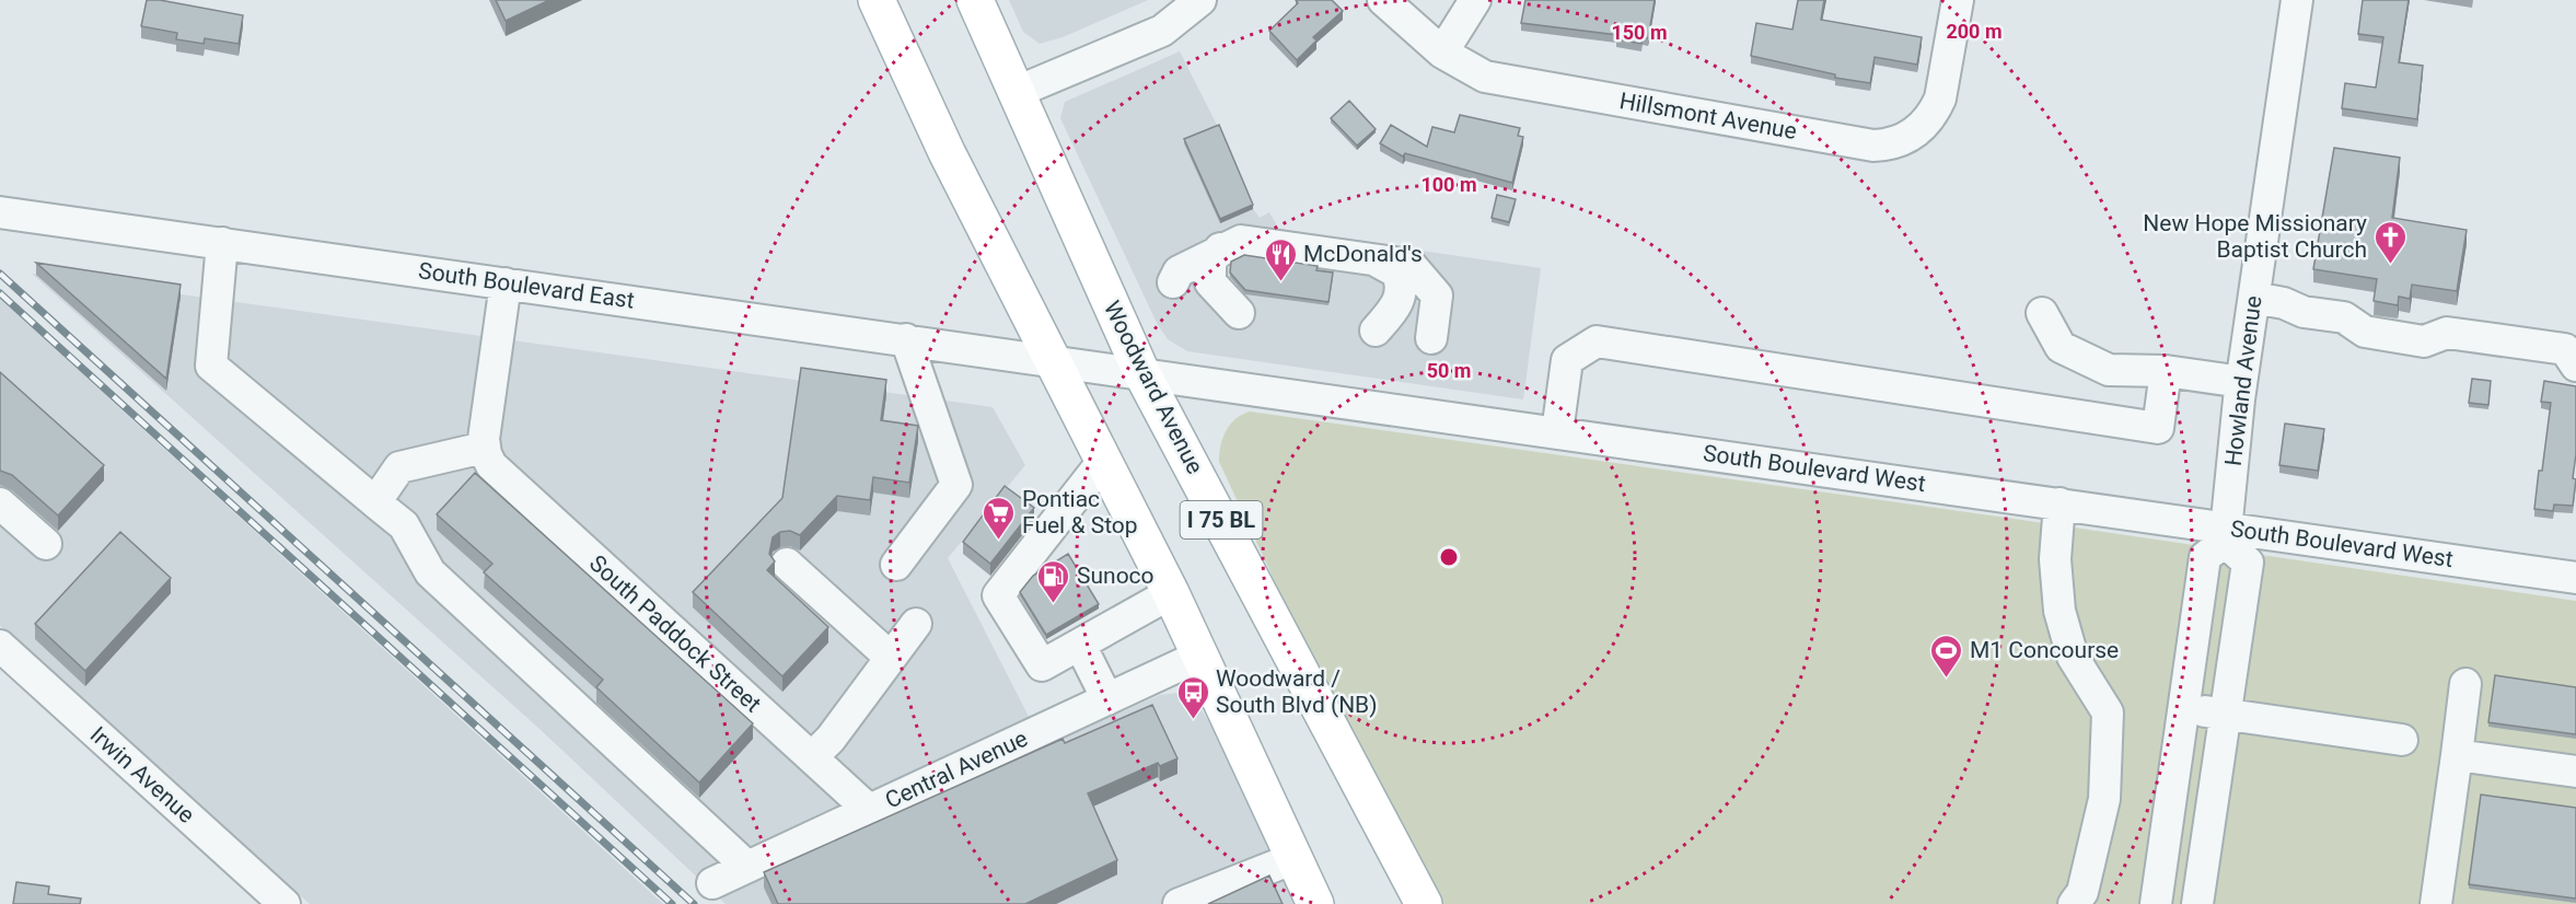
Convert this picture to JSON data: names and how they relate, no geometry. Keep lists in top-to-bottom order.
{
  "streets": {
    "main road": ["Woodward Avenue", "I 75 BL"],
    "street": [
      "Hillsmont Avenue",
      "South Boulevard East",
      "Howland Avenue",
      "South Boulevard West",
      "South Paddock Street",
      "Central Avenue",
      "Irwin Avenue"
    ]
  },
  "crossings": [
    ["South Boulevard East", "South Boulevard West"],
    ["South Boulevard East", "I 75 BL"],
    ["Howland Avenue", "South Boulevard West"],
    ["Woodward Avenue", "South Boulevard West"],
    ["South Boulevard West", "I 75 BL"],
    ["I 75 BL", "Central Avenue"],
    ["South Paddock Street", "Central Avenue"]
  ],
  "places": {
    "church": ["New Hope Missionary Baptist Church"],
    "restaurant": ["McDonald's"],
    "supermarket": ["Pontiac Fuel & Stop"],
    "fuel station": ["Sunoco"],
    "sports": ["M1 Concourse"],
    "bus stop": ["Woodward / South Blvd (NB)"]
  },
  "rings": [
    "200 m",
    "150 m",
    "100 m",
    "50 m"
  ]
}
